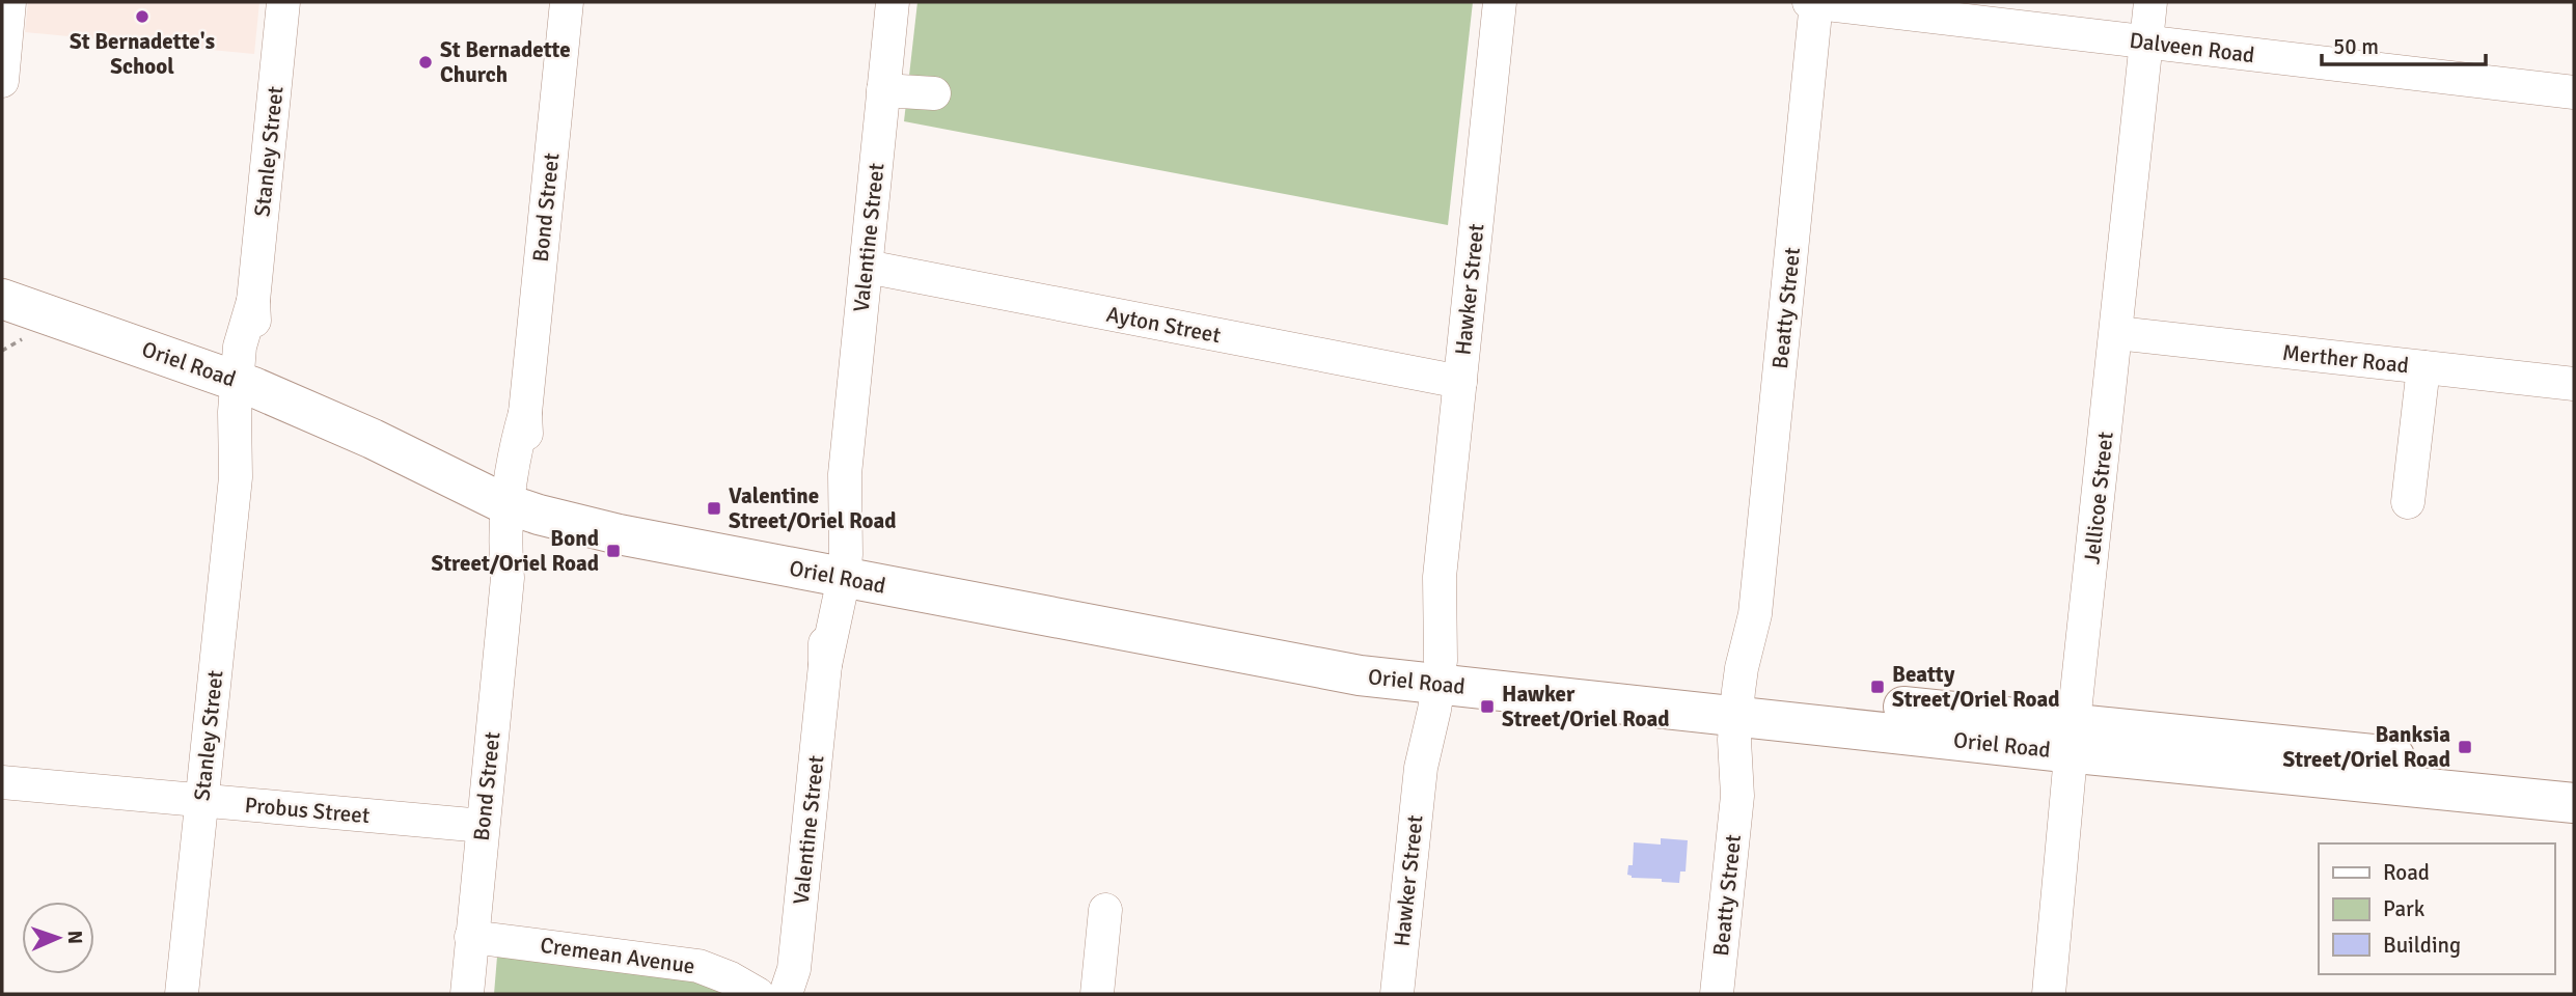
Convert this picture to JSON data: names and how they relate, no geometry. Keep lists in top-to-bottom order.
{
  "streets": {
    "main road": ["Oriel Road"],
    "street": [
      "Dalveen Road",
      "Stanley Street",
      "Bond Street",
      "Valentine Street",
      "Hawker Street",
      "Beatty Street",
      "Ayton Street",
      "Merther Road",
      "Jellicoe Street",
      "Probus Street",
      "Cremean Avenue"
    ]
  },
  "crossings": [
    ["Dalveen Road", "Beatty Street"],
    ["Dalveen Road", "Jellicoe Street"],
    ["Stanley Street", "Oriel Road"],
    ["Stanley Street", "Probus Street"],
    ["Bond Street", "Oriel Road"],
    ["Bond Street", "Probus Street"],
    ["Bond Street", "Cremean Avenue"],
    ["Valentine Street", "Ayton Street"],
    ["Valentine Street", "Oriel Road"],
    ["Hawker Street", "Ayton Street"],
    ["Hawker Street", "Oriel Road"],
    ["Beatty Street", "Oriel Road"],
    ["Merther Road", "Jellicoe Street"],
    ["Oriel Road", "Jellicoe Street"]
  ],
  "places": {
    "other": ["St Bernadette's School", "St Bernadette Church"],
    "transit": [
      "Valentine Street/Oriel Road",
      "Bond Street/Oriel Road",
      "Beatty Street/Oriel Road",
      "Hawker Street/Oriel Road",
      "Banksia Street/Oriel Road"
    ]
  },
  "legend": ["Road", "Park", "Building"],
  "scale_bar": "50 m",
  "north": "right"
}
